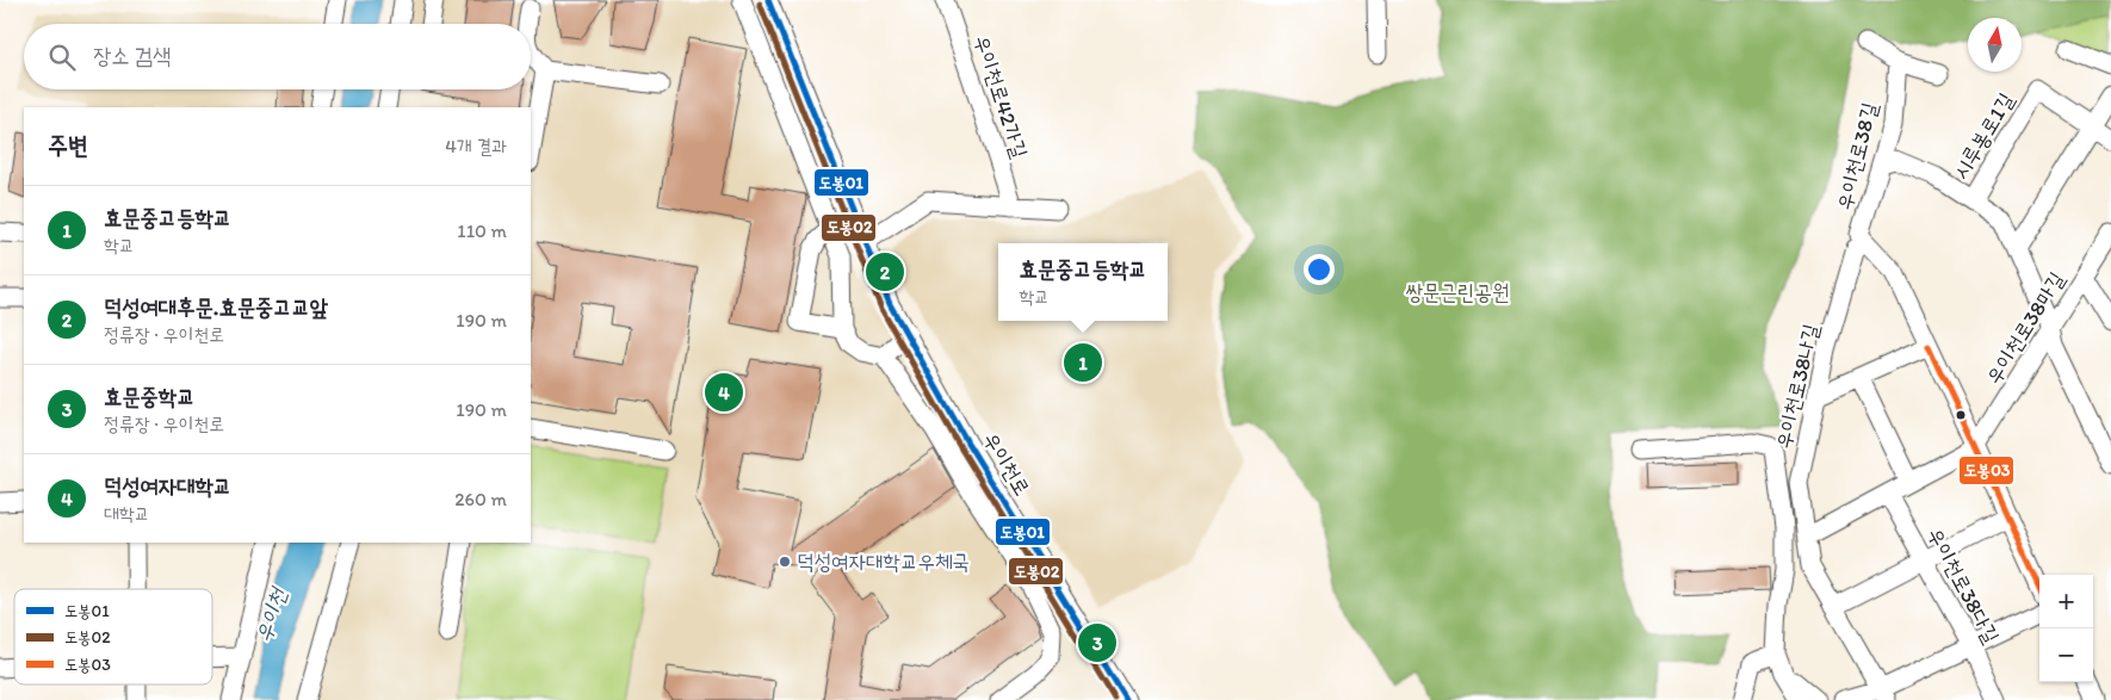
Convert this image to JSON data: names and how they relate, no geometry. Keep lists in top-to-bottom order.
{
  "streets": {
    "street": [
      "우이천로42가길",
      "시루봉로1길",
      "우이천로38길",
      "우이천로38마길",
      "우이천로38나길",
      "우이천로",
      "우이천로38다길"
    ]
  },
  "crossings": [
    ["시루봉로1길", "우이천로38길"],
    ["시루봉로1길", "우이천로38마길"],
    ["우이천로38길", "우이천로38마길"]
  ],
  "water": ["우이천"],
  "parks": ["쌍문근린공원"],
  "places": ["덕성여자대학교우체국"],
  "lines": ["transit line 도봉01", "transit line 도봉02", "transit line 도봉03"],
  "legend": ["도봉01", "도봉02", "도봉03"],
  "north": "top",
  "page": {
    "search": "장소 검색",
    "heading": ["주변", "4개 결과"],
    "list": [
      {
        "mark": "1",
        "name": "효문중고등학교",
        "note": "학교",
        "value": "110 m"
      },
      {
        "mark": "2",
        "name": "덕성여대후문.효문중고교앞",
        "note": "정류장 · 우이천로",
        "value": "190 m"
      },
      {
        "mark": "3",
        "name": "효문중학교",
        "note": "정류장 · 우이천로",
        "value": "190 m"
      },
      {
        "mark": "4",
        "name": "덕성여자대학교",
        "note": "대학교",
        "value": "260 m"
      }
    ],
    "popup": ["효문중고등학교", "학교"],
    "pins": [
      "2",
      "1",
      "4",
      "3"
    ],
    "map_buttons": ["+", "−"]
  }
}
